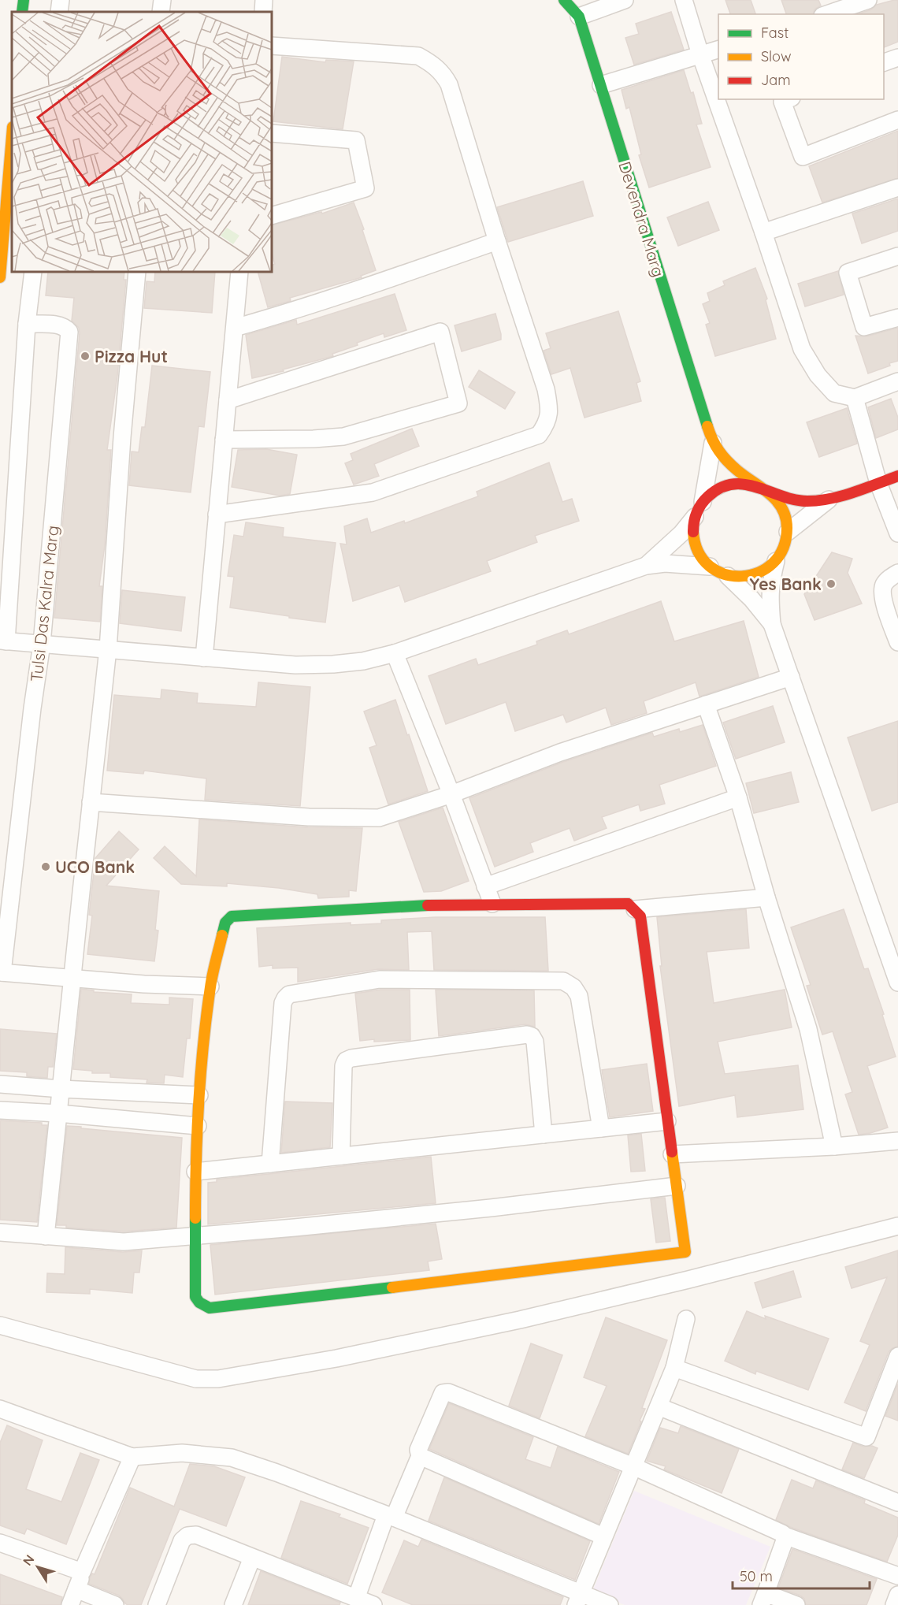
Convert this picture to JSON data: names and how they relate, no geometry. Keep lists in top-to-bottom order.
{
  "streets": {
    "street": ["Devendra Marg", "Tulsi Das Kalra Marg"]
  },
  "places": ["Pizza Hut", "Yes Bank", "UCO Bank"],
  "legend": ["Fast", "Slow", "Jam"],
  "scale_bar": "50 m",
  "north": "top left"
}
